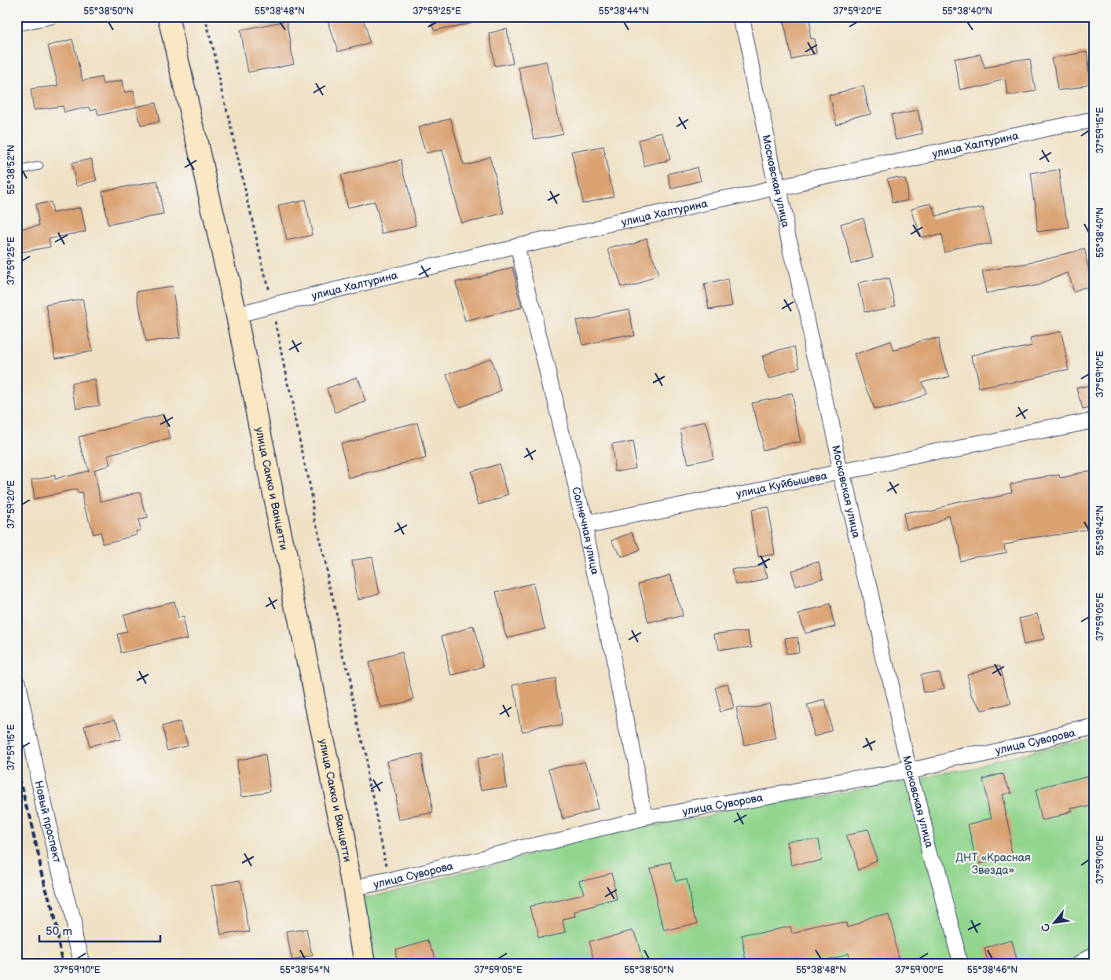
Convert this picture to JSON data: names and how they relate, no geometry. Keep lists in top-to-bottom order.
{
  "streets": {
    "main road": ["улица Сакко и Ванцетти"],
    "street": [
      "улица Халтурина",
      "Московская улица",
      "улица Куйбышева",
      "Солнечная улица",
      "улица Суворова",
      "Новый проспект"
    ]
  },
  "crossings": [
    ["улица Халтурина", "Московская улица"],
    ["улица Халтурина", "улица Сакко и Ванцетти"],
    ["улица Халтурина", "Солнечная улица"],
    ["Московская улица", "улица Куйбышева"],
    ["Московская улица", "улица Суворова"],
    ["улица Куйбышева", "Солнечная улица"],
    ["улица Сакко и Ванцетти", "улица Суворова"],
    ["Солнечная улица", "улица Суворова"]
  ],
  "parks": ["ДНТ «Красная Звезда»"],
  "scale_bar": "50 m",
  "north": "bottom left",
  "coordinates": [
    "55°38'50\"N",
    "55°38'48\"N",
    "37°59'25\"E",
    "55°38'44\"N",
    "37°59'20\"E",
    "55°38'40\"N",
    "37°59'15\"E",
    "55°38'52\"N",
    "37°59'10\"E",
    "55°38'42\"N",
    "37°59'05\"E",
    "37°59'00\"E",
    "55°38'54\"N",
    "55°38'46\"N"
  ]
}
